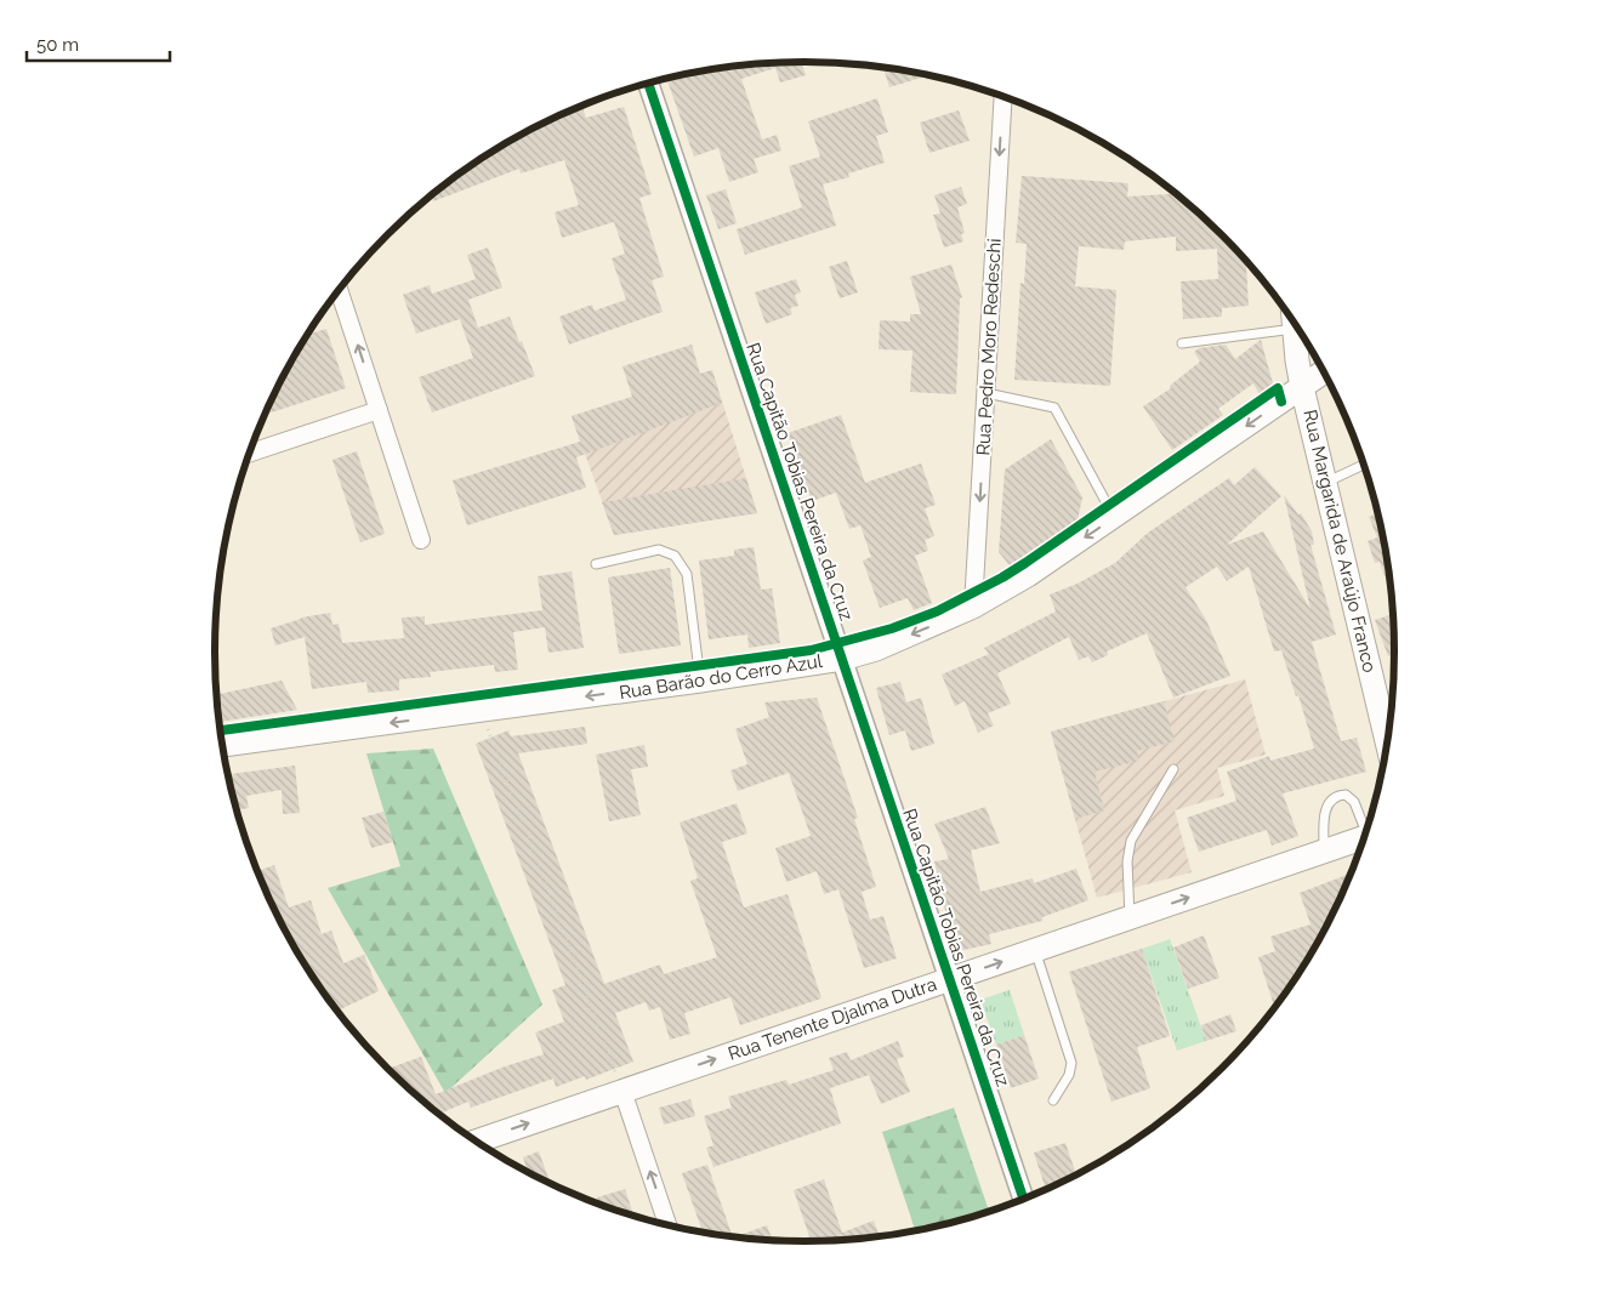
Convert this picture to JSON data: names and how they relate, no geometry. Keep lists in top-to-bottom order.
{
  "streets": {
    "main road": ["Rua Margarida de Araújo Franco", "Rua Barão do Cerro Azul", "Rua Tenente Djalma Dutra"],
    "street": ["Rua Pedro Moro Redeschi", "Rua Capitão Tobias Pereira da Cruz"]
  },
  "crossings": [
    ["Rua Pedro Moro Redeschi", "Rua Barão do Cerro Azul"],
    ["Rua Capitão Tobias Pereira da Cruz", "Rua Barão do Cerro Azul"],
    ["Rua Capitão Tobias Pereira da Cruz", "Rua Tenente Djalma Dutra"],
    ["Rua Margarida de Araújo Franco", "Rua Barão do Cerro Azul"]
  ],
  "one_way": ["Rua Pedro Moro Redeschi", "Rua Barão do Cerro Azul", "Rua Tenente Djalma Dutra"],
  "scale_bar": "50 m"
}
